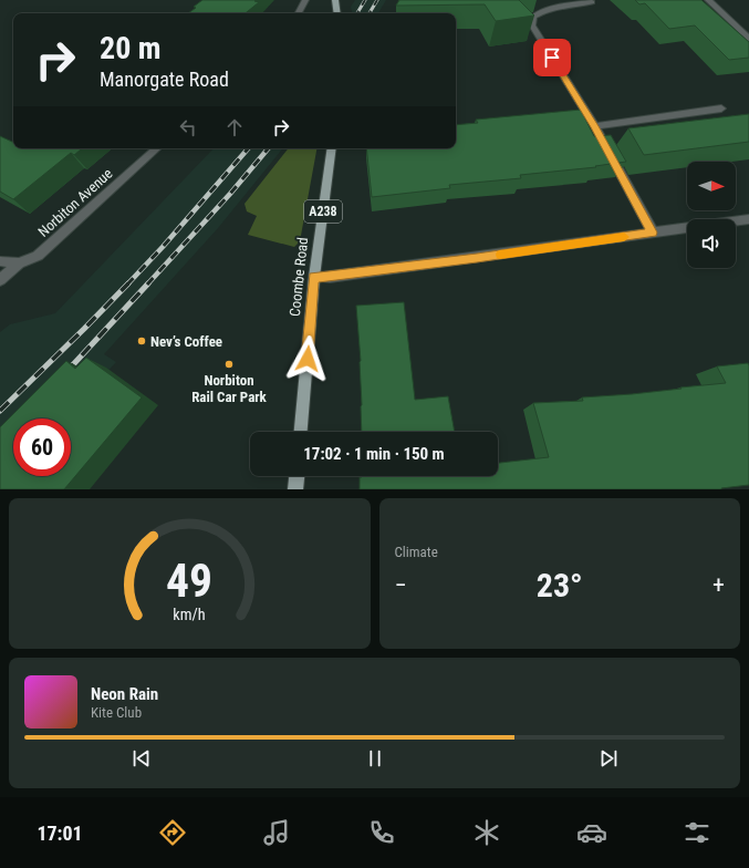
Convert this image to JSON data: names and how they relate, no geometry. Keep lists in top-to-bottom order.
{
  "streets": {
    "main road": ["A238", "Coombe Road"],
    "street": ["Norbiton Avenue"]
  },
  "places": ["Nev’s Coffee", "Norbiton Rail Car Park"],
  "north": "right",
  "page": {
    "turn": ["20 m", "Manorgate Road"],
    "limit": "60",
    "trip": "17:02 · 1 min · 150 m",
    "tile": "Climate",
    "heat": ["−", "23°", "+"],
    "song": ["Neon Rain", "Kite Club"],
    "tabs": "17:01",
    "gauge": ["49", "km/h"]
  }
}
